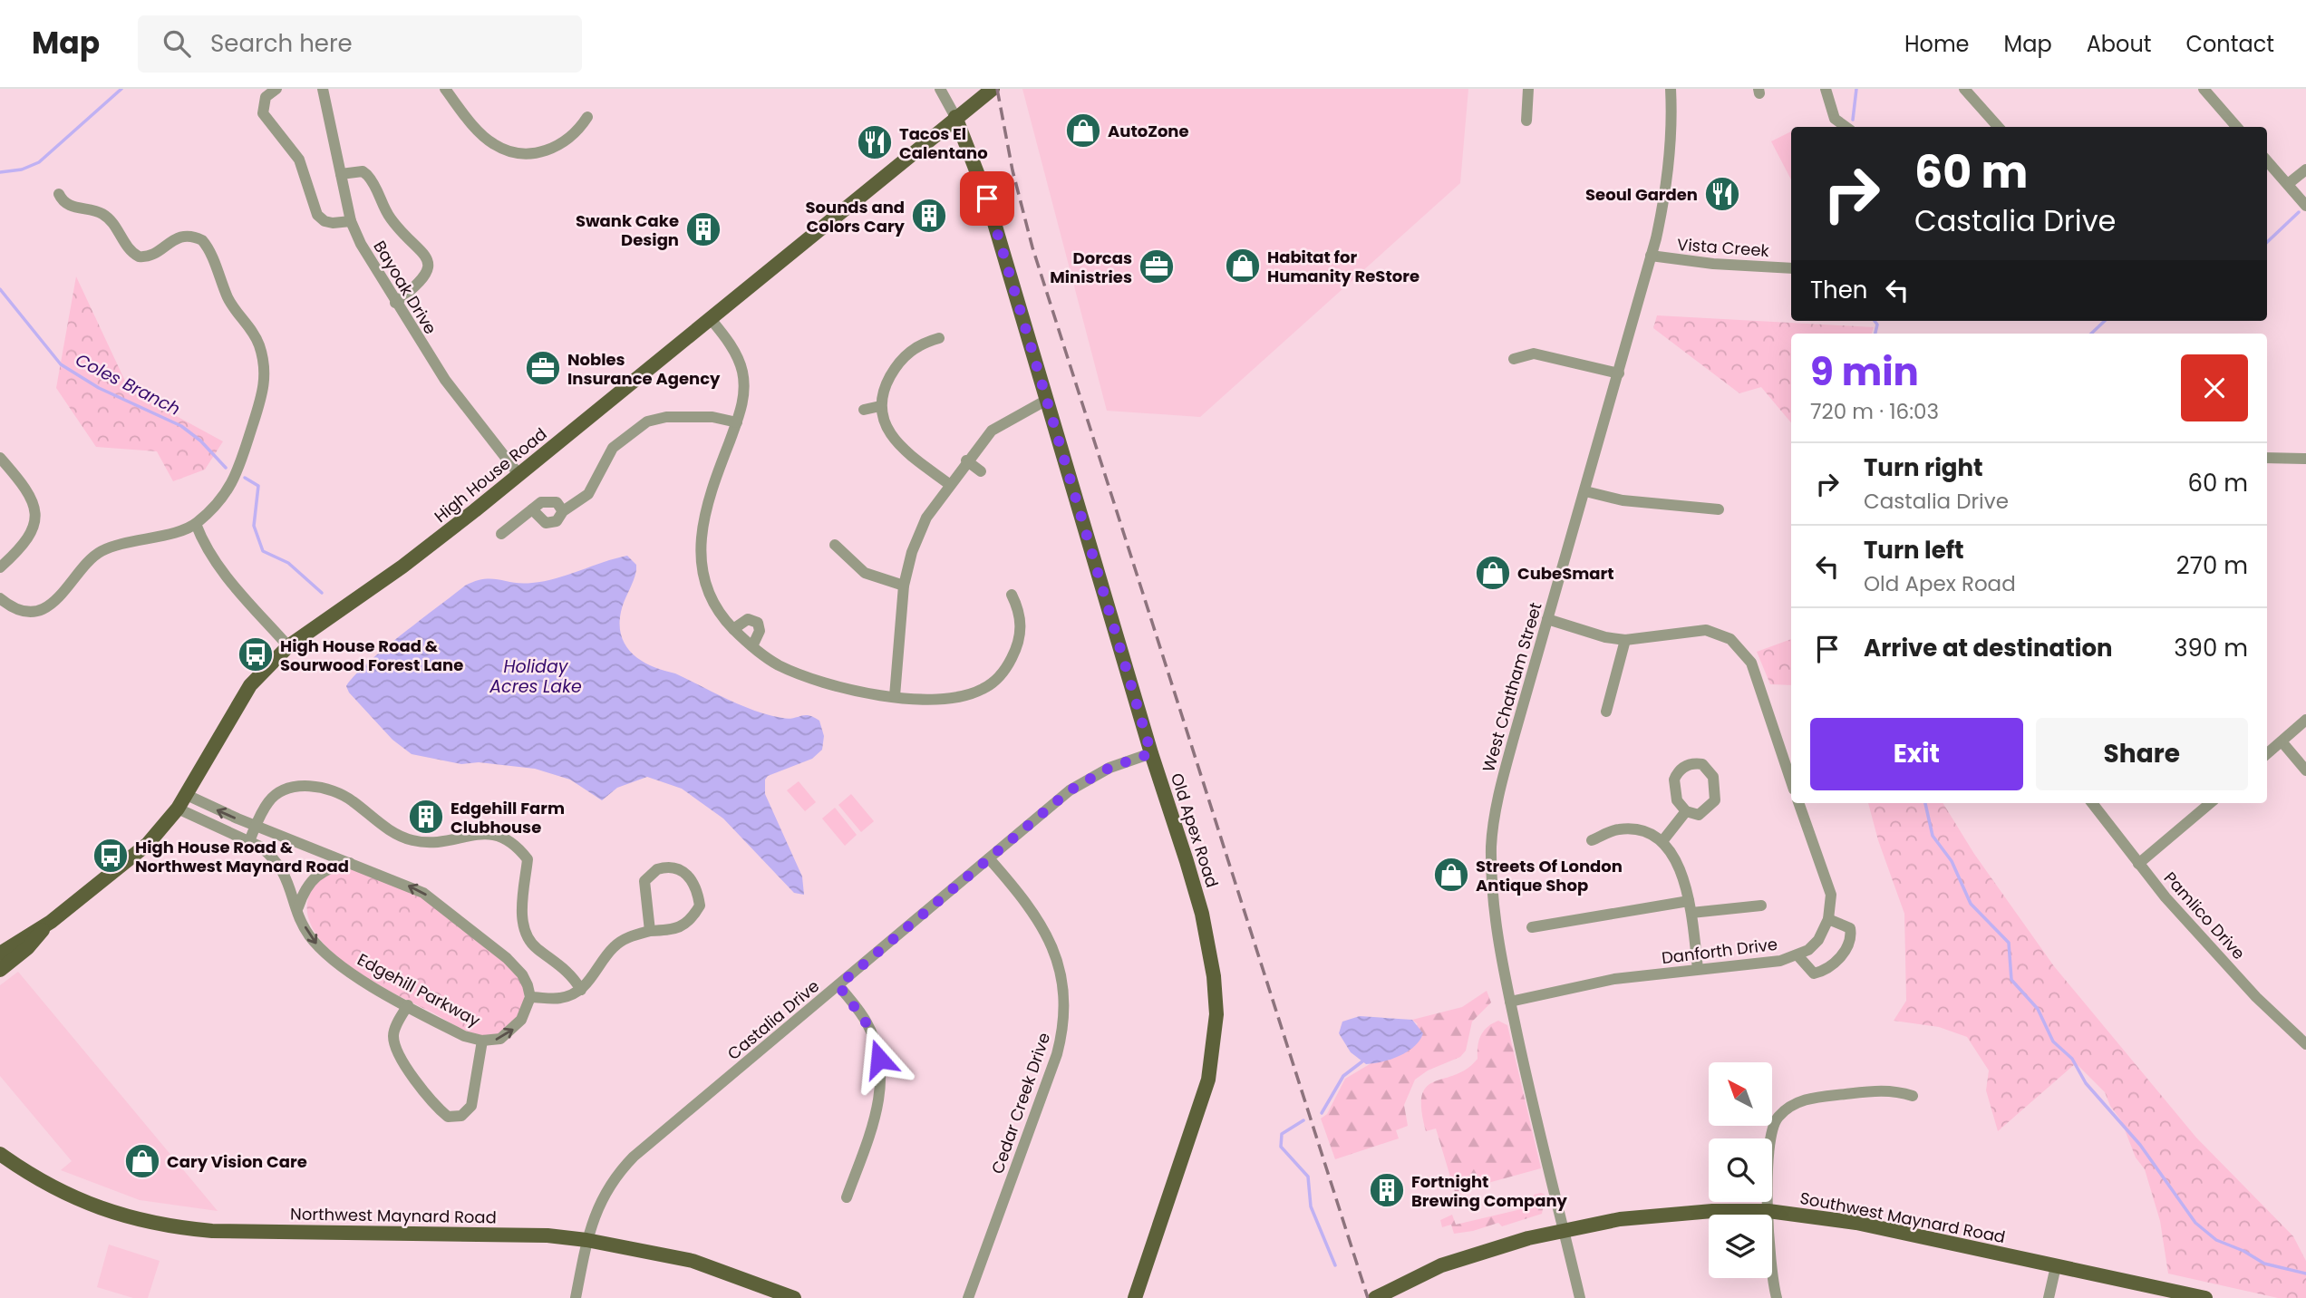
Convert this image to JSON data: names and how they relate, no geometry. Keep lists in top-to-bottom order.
{
  "streets": {
    "main road": [
      "High House Road",
      "Old Apex Road",
      "Northwest Maynard Road",
      "Southwest Maynard Road"
    ],
    "street": [
      "Vista Creek",
      "Bayoak Drive",
      "West Chatham Street",
      "Pamlico Drive",
      "Danforth Drive",
      "Edgehill Parkway",
      "Castalia Drive",
      "Cedar Creek Drive"
    ]
  },
  "crossings": [
    ["Vista Creek", "West Chatham Street"],
    ["Bayoak Drive", "High House Road"],
    ["High House Road", "Old Apex Road"],
    ["High House Road", "Edgehill Parkway"],
    ["West Chatham Street", "Danforth Drive"],
    ["West Chatham Street", "Southwest Maynard Road"],
    ["Old Apex Road", "Castalia Drive"],
    ["Castalia Drive", "Cedar Creek Drive"],
    ["Castalia Drive", "Northwest Maynard Road"]
  ],
  "water": ["Coles Branch", "Holiday Acres Lake"],
  "places": {
    "shop": [
      "AutoZone",
      "Habitat for Humanity ReStore",
      "CubeSmart",
      "Streets Of London Antique Shop",
      "Cary Vision Care"
    ],
    "restaurant": ["Tacos El Calentano", "Seoul Garden"],
    "building": [
      "Sounds and Colors Cary",
      "Swank Cake Design",
      "Edgehill Farm Clubhouse",
      "Fortnight Brewing Company"
    ],
    "office": ["Dorcas Ministries", "Nobles Insurance Agency"],
    "bus stop": ["High House Road & Sourwood Forest Lane", "High House Road & Northwest Maynard Road"]
  },
  "north": "top left",
  "page": {
    "header": "Map",
    "search": "Search here",
    "nav": [
      "Home",
      "Map",
      "About",
      "Contact"
    ],
    "turn": ["60 m", "Castalia Drive"],
    "then": "Then",
    "heading": ["9 min", "720 m · 16:03"],
    "list": [
      {
        "name": "Turn right",
        "note": "Castalia Drive",
        "value": "60 m"
      },
      {
        "name": "Turn left",
        "note": "Old Apex Road",
        "value": "270 m"
      },
      {
        "name": "Arrive at destination",
        "value": "390 m"
      }
    ],
    "buttons": ["Exit", "Share"]
  }
}
